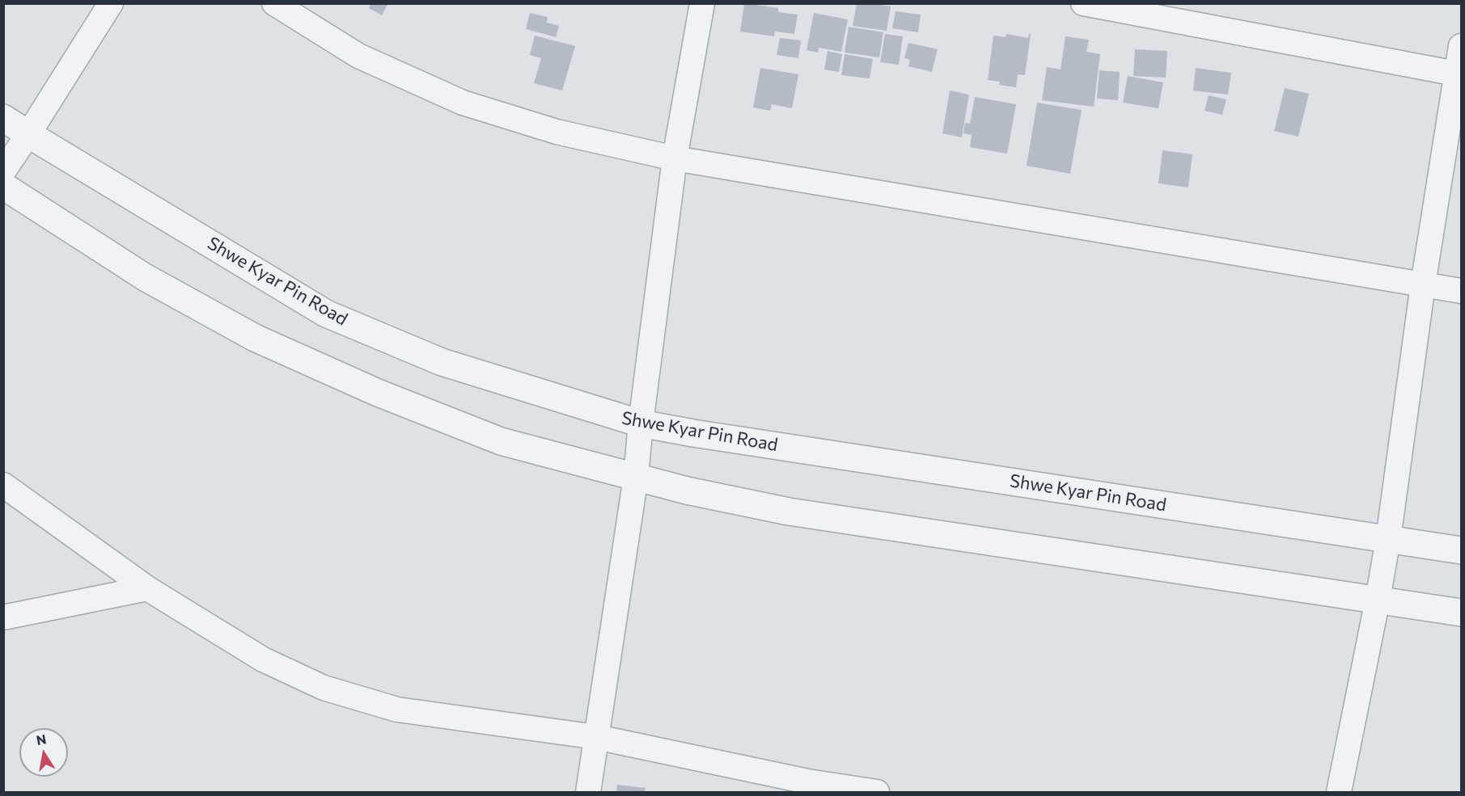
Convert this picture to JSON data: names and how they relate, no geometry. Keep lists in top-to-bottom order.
{
  "streets": {
    "street": ["Shwe Kyar Pin Road"]
  },
  "north": "top"
}
